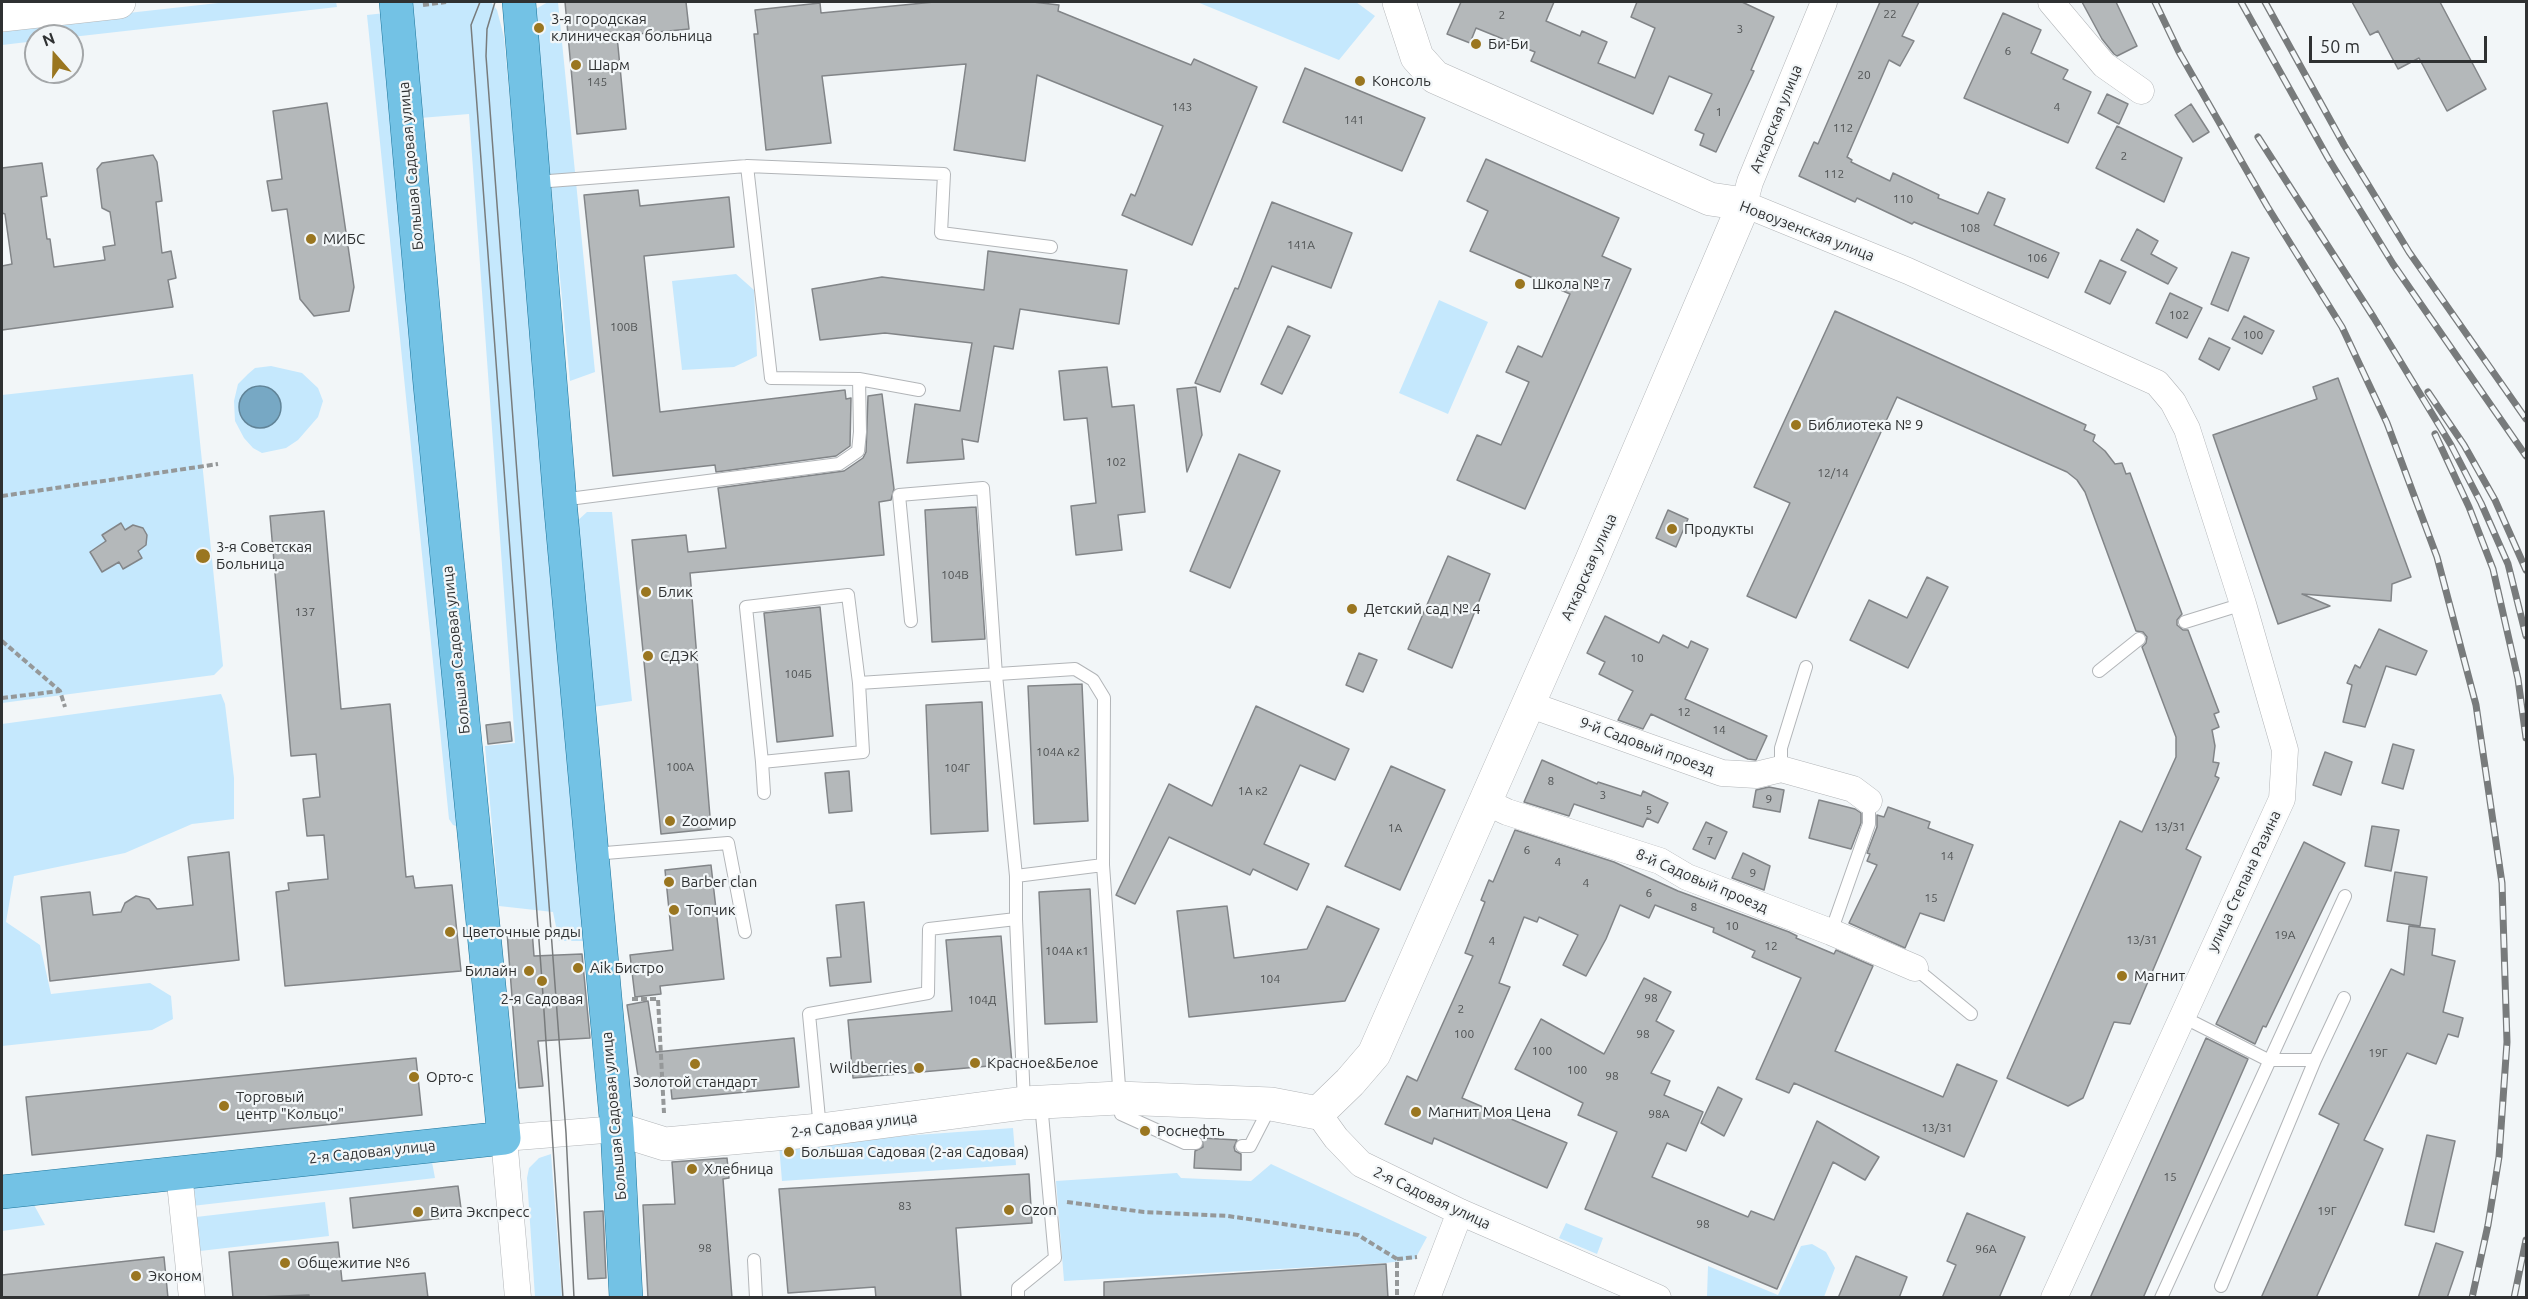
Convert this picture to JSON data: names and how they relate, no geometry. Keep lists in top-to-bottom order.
{
  "streets": {
    "main road": [
      "Аткарская улица",
      "Большая Садовая улица",
      "Новоузенская улица",
      "2-я Садовая улица"
    ],
    "street": ["9-й Садовый проезд", "8-й Садовый проезд", "улица Степана Разина"]
  },
  "crossings": [
    ["Аткарская улица", "Новоузенская улица"],
    ["Аткарская улица", "9-й Садовый проезд"],
    ["Аткарская улица", "8-й Садовый проезд"],
    ["Аткарская улица", "2-я Садовая улица"],
    ["Большая Садовая улица", "2-я Садовая улица"],
    ["Новоузенская улица", "улица Степана Разина"]
  ],
  "places": [
    "3-я городская клиническая больница",
    "Би-Би",
    "Шарм",
    "Консоль",
    "МИБС",
    "Школа № 7",
    "Библиотека № 9",
    "Продукты",
    "3-я Советская Больница",
    "Блик",
    "Детский сад № 4",
    "СДЭК",
    "Zooмир",
    "Barber clan",
    "Топчик",
    "Цветочные ряды",
    "Aik Бистро",
    "Билайн",
    "Магнит",
    "2-я Садовая",
    "Красное&Белое",
    "Золотой стандарт",
    "Wildberries",
    "Орто-с",
    "Торговый центр \"Кольцо\"",
    "Магнит Моя Цена",
    "Роснефть",
    "Большая Садовая (2-ая Садовая)",
    "Хлебница",
    "Ozon",
    "Вита Экспресс",
    "Общежитие №6",
    "Эконом"
  ],
  "house_numbers": [
    "22",
    "2",
    "3",
    "6",
    "20",
    "145",
    "143",
    "4",
    "1",
    "141",
    "112",
    "2",
    "112",
    "110",
    "108",
    "141А",
    "106",
    "102",
    "100В",
    "100",
    "102",
    "12/14",
    "104В",
    "137",
    "10",
    "104Б",
    "12",
    "14",
    "104А к2",
    "100А",
    "104Г",
    "8",
    "1А к2",
    "3",
    "9",
    "5",
    "13/31",
    "1А",
    "7",
    "6",
    "14",
    "4",
    "9",
    "4",
    "6",
    "15",
    "8",
    "10",
    "19А",
    "13/31",
    "4",
    "12",
    "104А к1",
    "104",
    "98",
    "104Д",
    "2",
    "100",
    "98",
    "100",
    "19Г",
    "100",
    "98",
    "98А",
    "13/31",
    "15",
    "83",
    "19Г",
    "98",
    "98",
    "96А"
  ],
  "scale_bar": "50 m",
  "north": "top"
}
